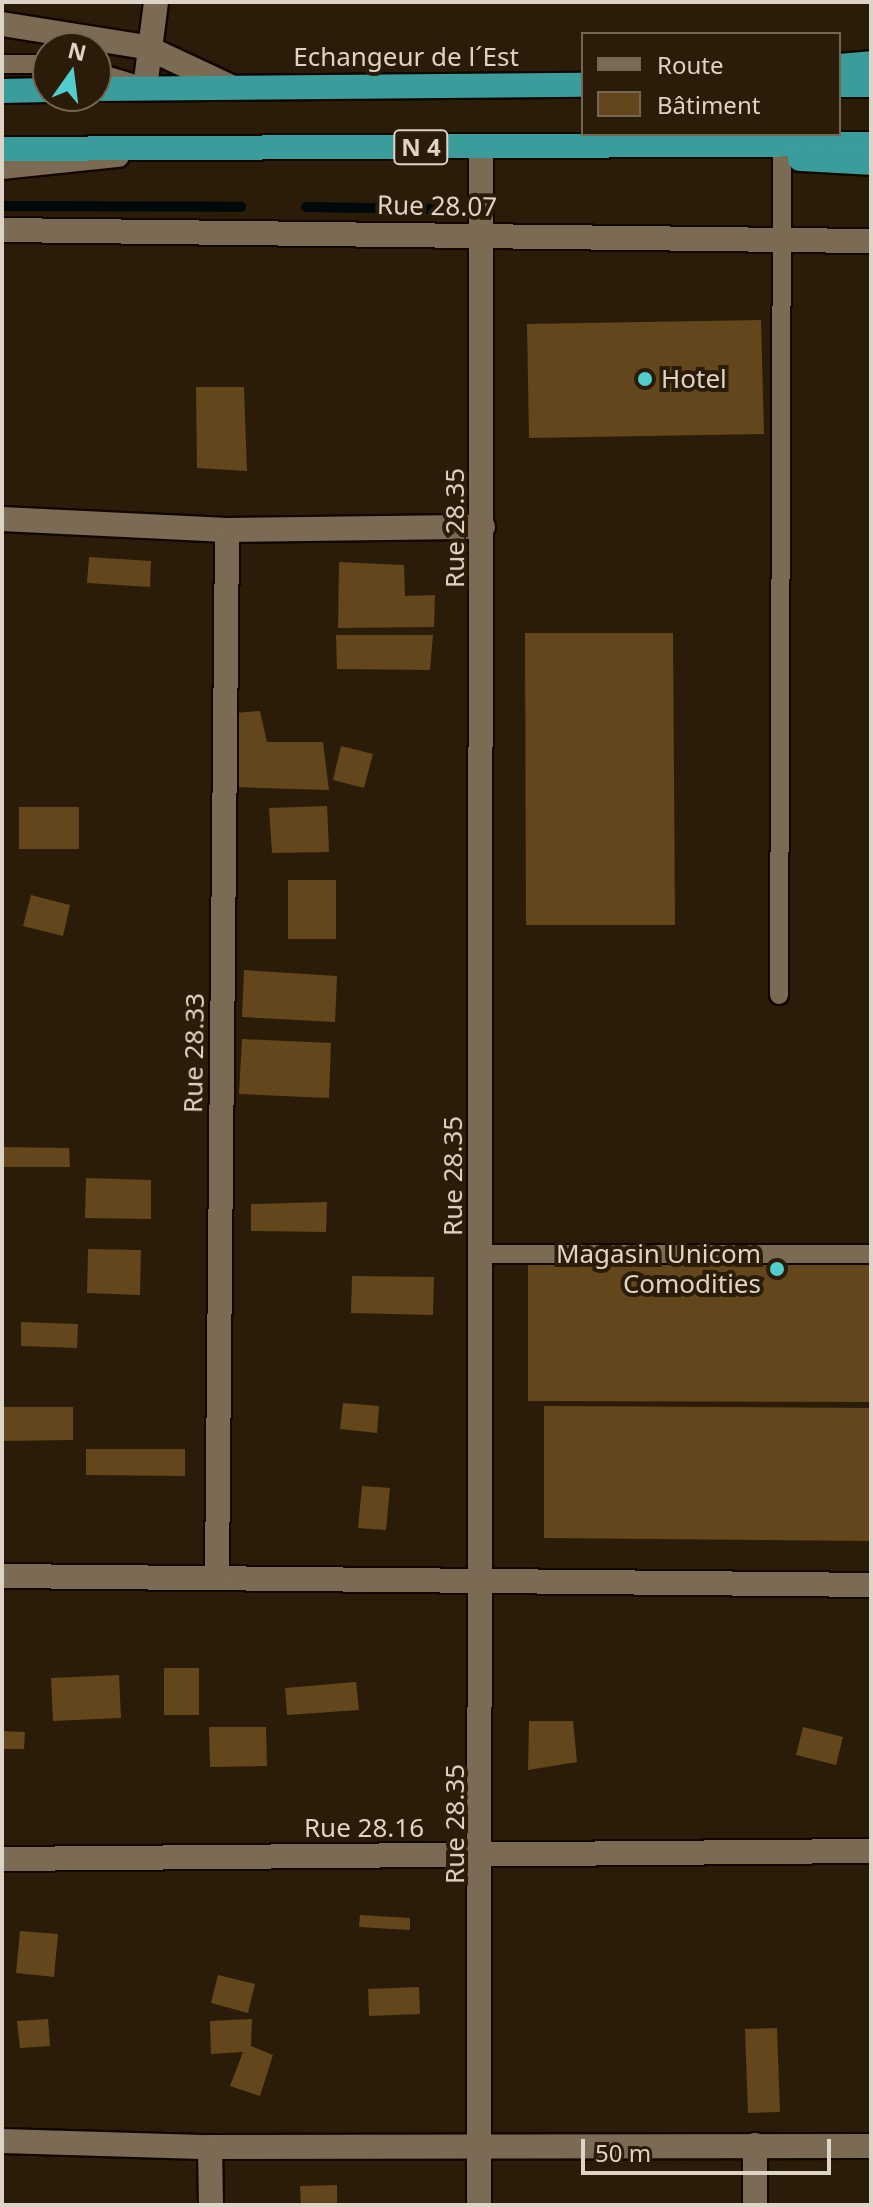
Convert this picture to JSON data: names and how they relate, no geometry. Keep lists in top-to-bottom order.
{
  "streets": {
    "highway": ["Echangeur de l´Est", "N 4"],
    "street": [
      "Rue 28.07",
      "Rue 28.35",
      "Rue 28.33",
      "Rue 28.16"
    ]
  },
  "crossings": [
    ["N 4", "Rue 28.35"],
    ["Rue 28.07", "Rue 28.35"],
    ["Rue 28.35", "Rue 28.16"]
  ],
  "places": ["Hotel", "Magasin Unicom Comodities"],
  "legend": ["Route", "Bâtiment"],
  "scale_bar": "50 m",
  "north": "top"
}
